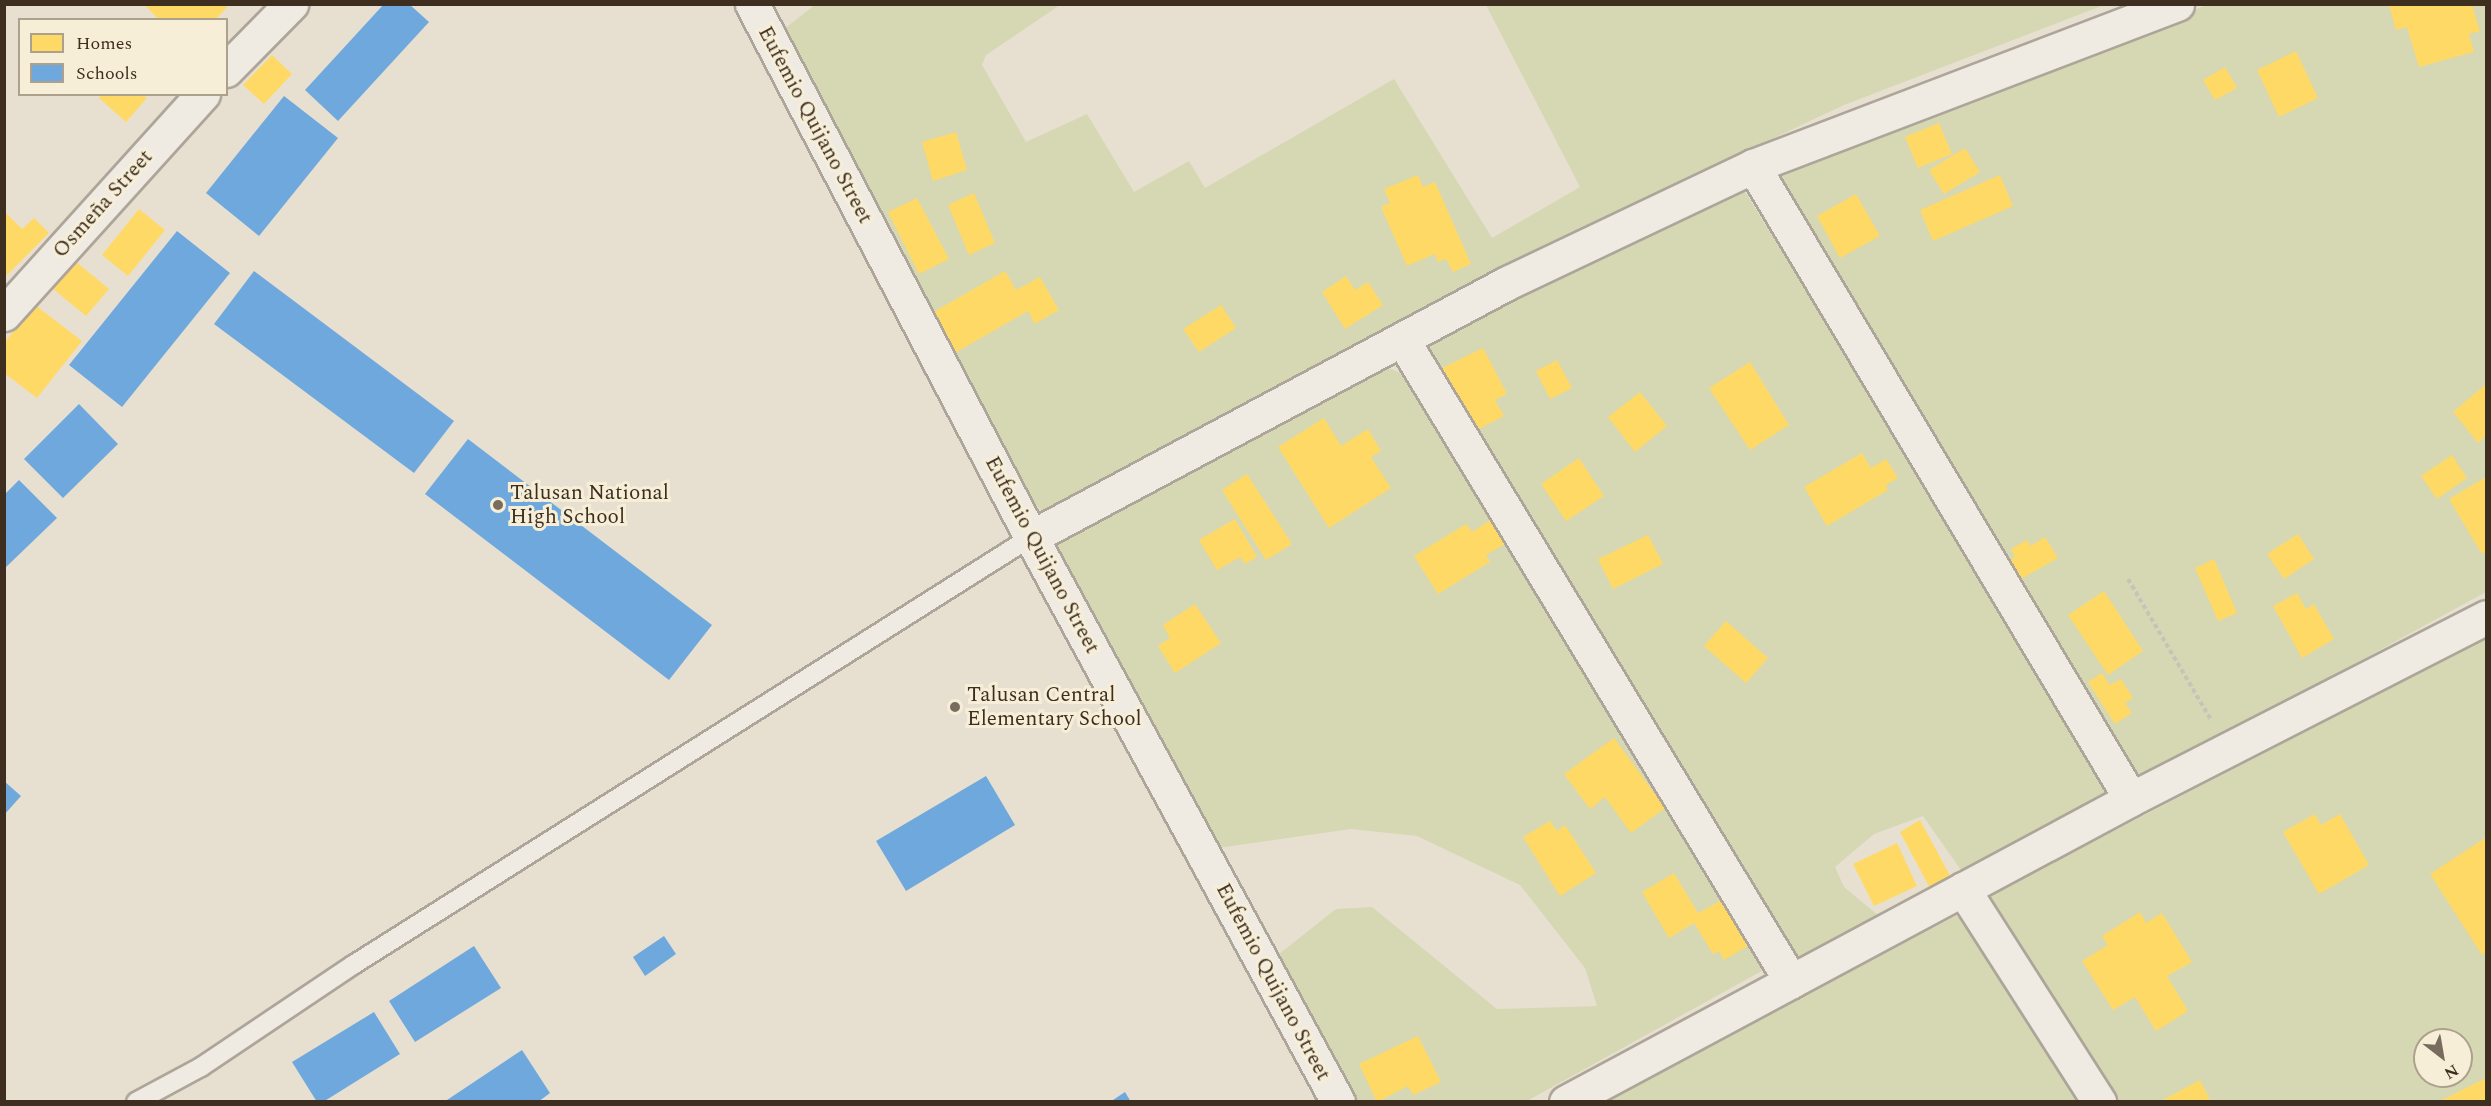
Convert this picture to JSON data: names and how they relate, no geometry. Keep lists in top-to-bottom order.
{
  "streets": {
    "street": ["Eufemio Quijano Street", "Osmeña Street"]
  },
  "places": ["Talusan National High School", "Talusan Central Elementary School"],
  "legend": ["Homes", "Schools"],
  "north": "bottom right"
}
